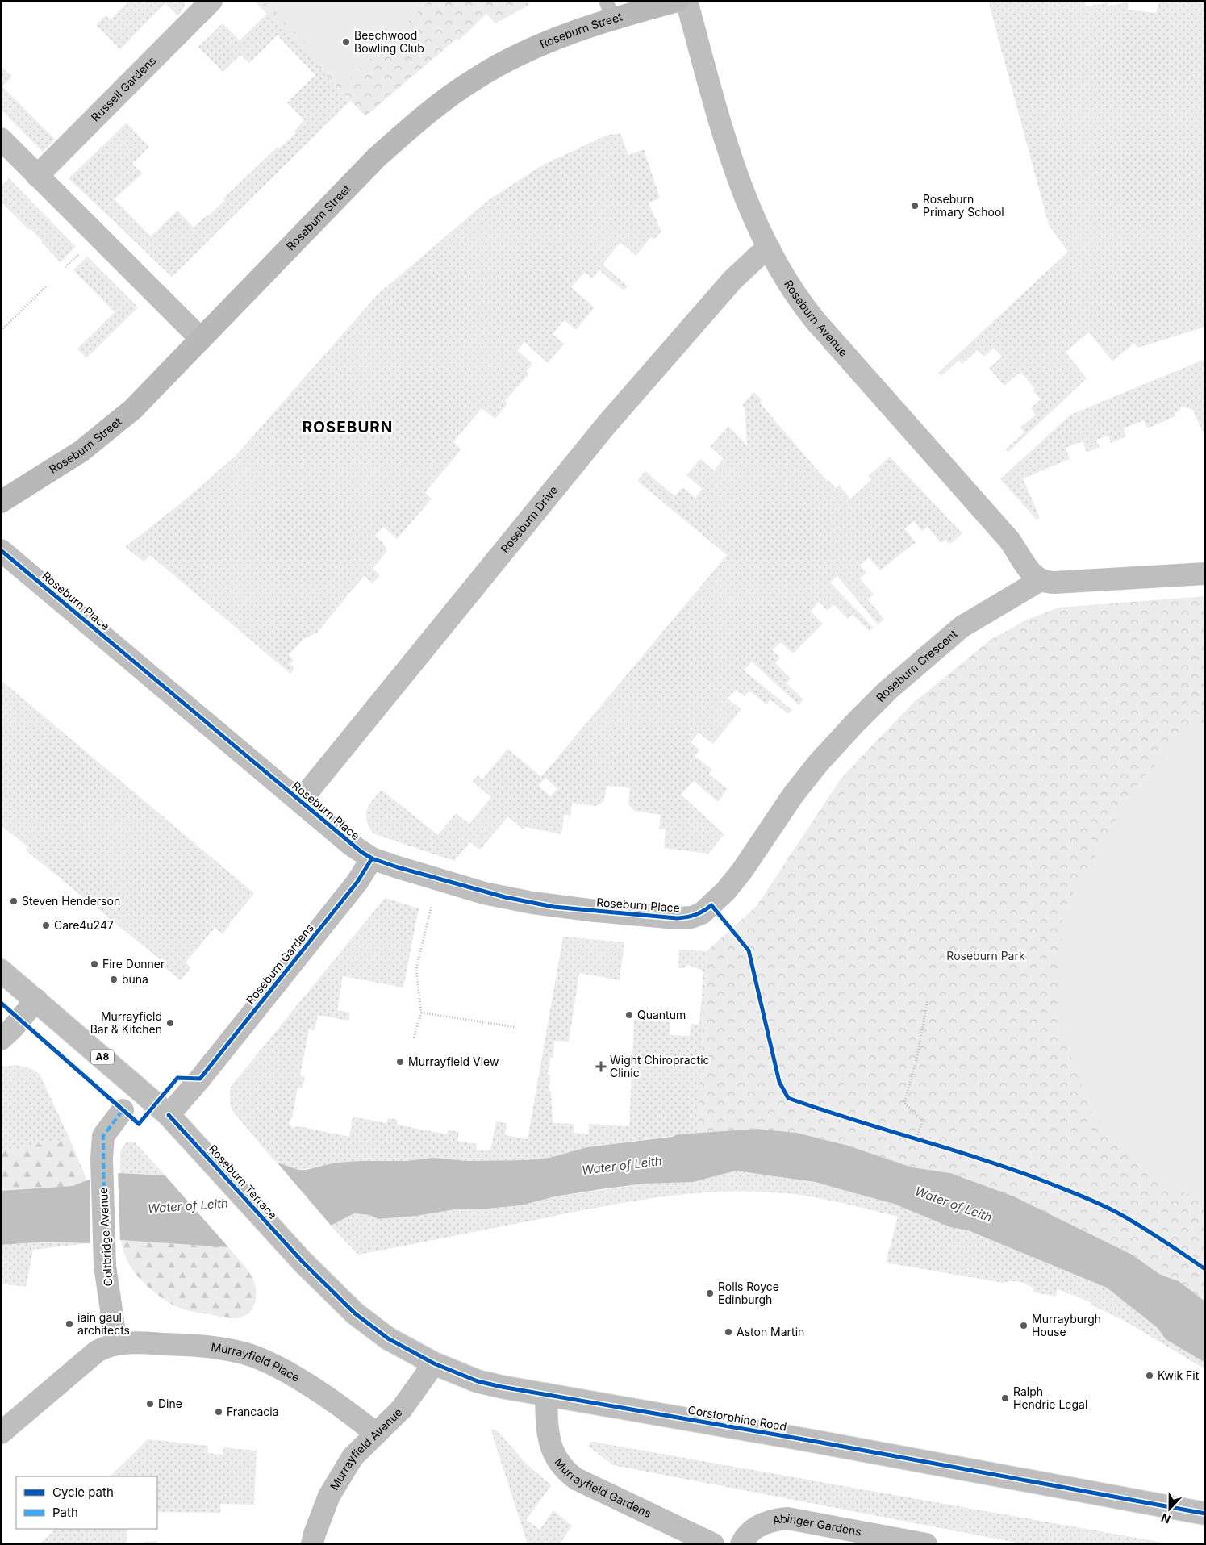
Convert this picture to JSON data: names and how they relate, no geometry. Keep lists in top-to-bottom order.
{
  "streets": {
    "street": [
      "Roseburn Street",
      "Russell Gardens",
      "Roseburn Avenue",
      "Roseburn Drive",
      "Roseburn Place",
      "Roseburn Crescent",
      "Roseburn Gardens",
      "A8",
      "Roseburn Terrace",
      "Coltbridge Avenue",
      "Murrayfield Place",
      "Corstorphine Road",
      "Murrayfield Avenue",
      "Murrayfield Gardens",
      "Abinger Gardens"
    ]
  },
  "crossings": [
    ["Roseburn Avenue", "Roseburn Drive"],
    ["Roseburn Avenue", "Roseburn Crescent"],
    ["Roseburn Drive", "Roseburn Place"],
    ["Roseburn Place", "Roseburn Crescent"],
    ["Roseburn Place", "Roseburn Gardens"],
    ["Roseburn Gardens", "Roseburn Terrace"],
    ["Roseburn Terrace", "Corstorphine Road"],
    ["Coltbridge Avenue", "Murrayfield Place"],
    ["Murrayfield Place", "Murrayfield Avenue"],
    ["Corstorphine Road", "Murrayfield Avenue"],
    ["Corstorphine Road", "Murrayfield Gardens"]
  ],
  "districts": ["ROSEBURN"],
  "water": ["Water of Leith"],
  "parks": ["Roseburn Park"],
  "places": {
    "other": [
      "Beechwood Bowling Club",
      "Roseburn Primary School",
      "Steven Henderson",
      "Care4u247",
      "Fire Donner",
      "buna",
      "Quantum",
      "Murrayfield Bar & Kitchen",
      "Murrayfield View",
      "Rolls Royce Edinburgh",
      "iain gaul architects",
      "Murrayburgh House",
      "Aston Martin",
      "Kwik Fit",
      "Ralph Hendrie Legal",
      "Dine",
      "Francacia"
    ],
    "health": ["Wight Chiropractic Clinic"]
  },
  "legend": ["Cycle path", "Path"],
  "north": "bottom"
}
